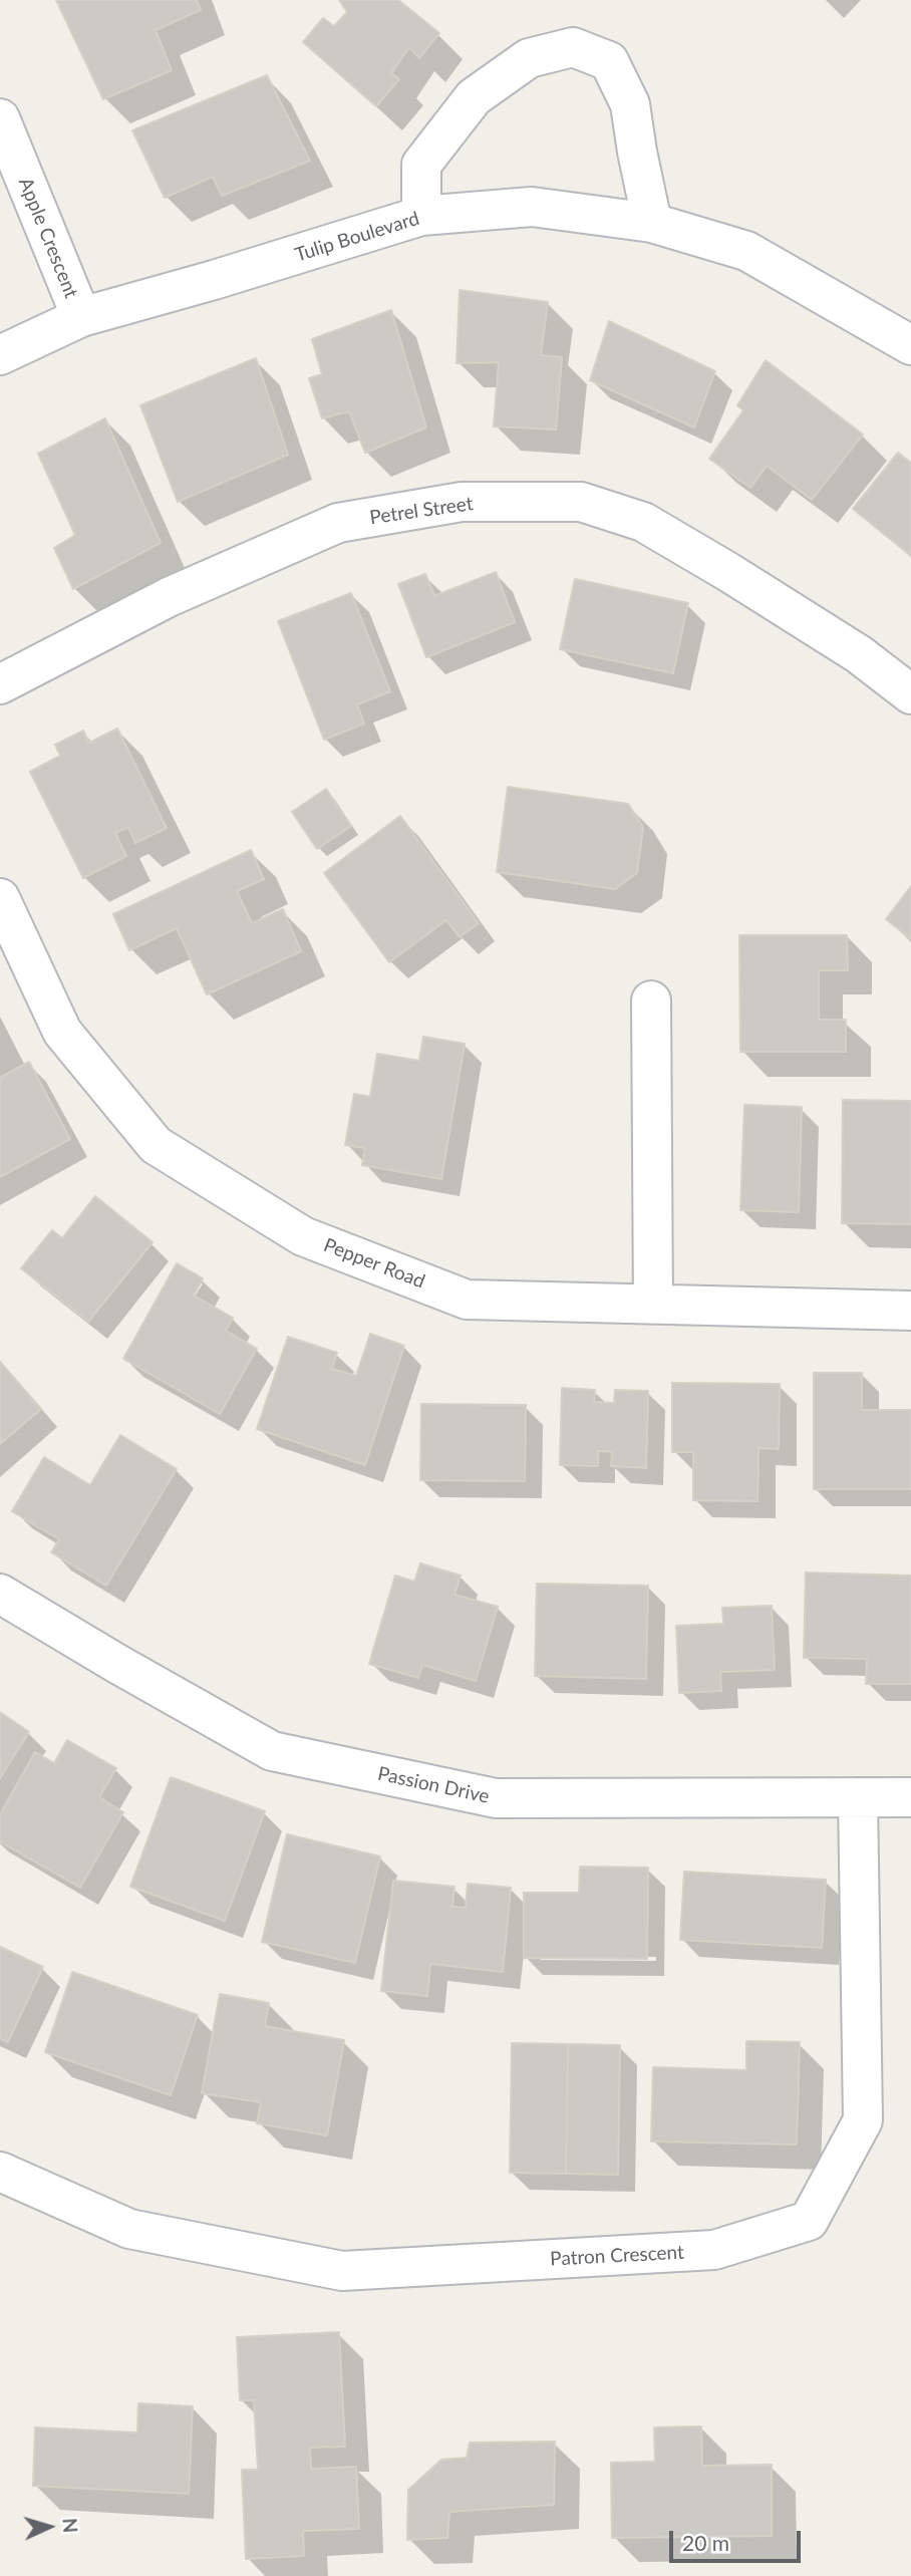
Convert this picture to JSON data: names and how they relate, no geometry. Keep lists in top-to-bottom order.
{
  "streets": {
    "street": [
      "Tulip Boulevard",
      "Apple Crescent",
      "Petrel Street",
      "Pepper Road",
      "Passion Drive",
      "Patron Crescent"
    ]
  },
  "crossings": [
    ["Tulip Boulevard", "Apple Crescent"],
    ["Passion Drive", "Patron Crescent"]
  ],
  "scale_bar": "20 m",
  "north": "right"
}
